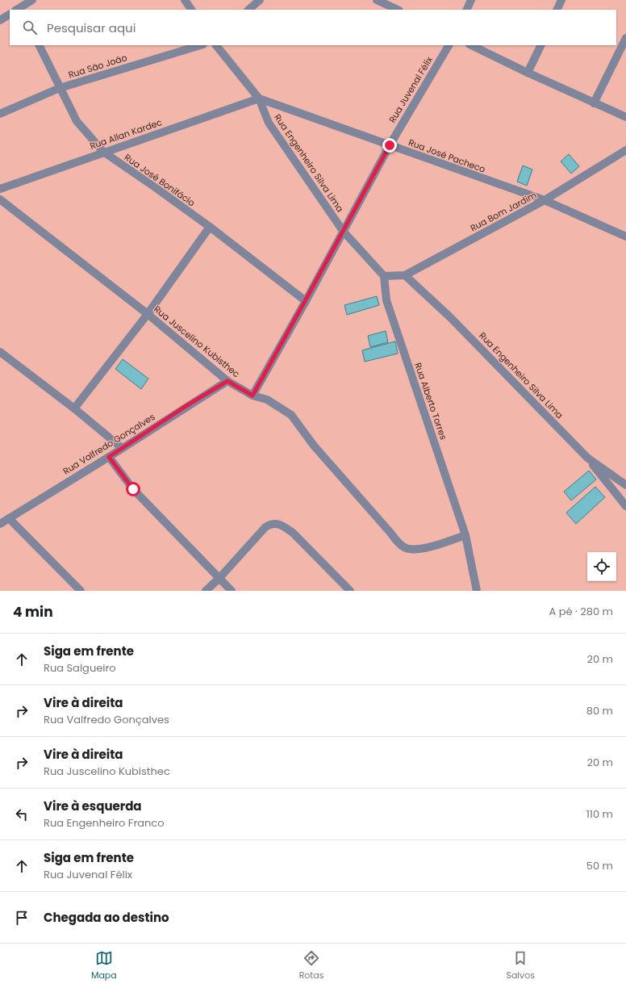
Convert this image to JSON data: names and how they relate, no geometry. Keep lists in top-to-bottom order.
{
  "streets": {
    "street": [
      "Rua São João",
      "Rua Juvenal Félix",
      "Rua Allan Kardec",
      "Rua José Pacheco",
      "Rua Engenheiro Silva Lima",
      "Rua José Bonifácio",
      "Rua Bom Jardim",
      "Rua Juscelino Kubisthec",
      "Rua Alberto Torres",
      "Rua Valfredo Gonçalves"
    ]
  },
  "crossings": [
    ["Rua São João", "Rua José Bonifácio"],
    ["Rua Juvenal Félix", "Rua José Pacheco"],
    ["Rua Juvenal Félix", "Rua Engenheiro Silva Lima"],
    ["Rua Juvenal Félix", "Rua José Bonifácio"],
    ["Rua Juvenal Félix", "Rua Juscelino Kubisthec"],
    ["Rua Allan Kardec", "Rua José Pacheco"],
    ["Rua Allan Kardec", "Rua Engenheiro Silva Lima"],
    ["Rua Allan Kardec", "Rua José Bonifácio"],
    ["Rua José Pacheco", "Rua Engenheiro Silva Lima"],
    ["Rua José Pacheco", "Rua Bom Jardim"],
    ["Rua Engenheiro Silva Lima", "Rua Bom Jardim"],
    ["Rua Bom Jardim", "Rua Alberto Torres"],
    ["Rua Juscelino Kubisthec", "Rua Alberto Torres"],
    ["Rua Juscelino Kubisthec", "Rua Valfredo Gonçalves"]
  ],
  "page": {
    "search": "Pesquisar aqui",
    "heading": ["4 min", "A pé · 280 m"],
    "list": [
      ["Siga em frente", "Rua Salgueiro", "20 m"],
      ["Vire à direita", "Rua Valfredo Gonçalves", "80 m"],
      ["Vire à direita", "Rua Juscelino Kubisthec", "20 m"],
      ["Vire à esquerda", "Rua Engenheiro Franco", "110 m"],
      ["Siga em frente", "Rua Juvenal Félix", "50 m"],
      "Chegada ao destino"
    ],
    "nav": ["Mapa", "Rotas", "Salvos"]
  }
}
